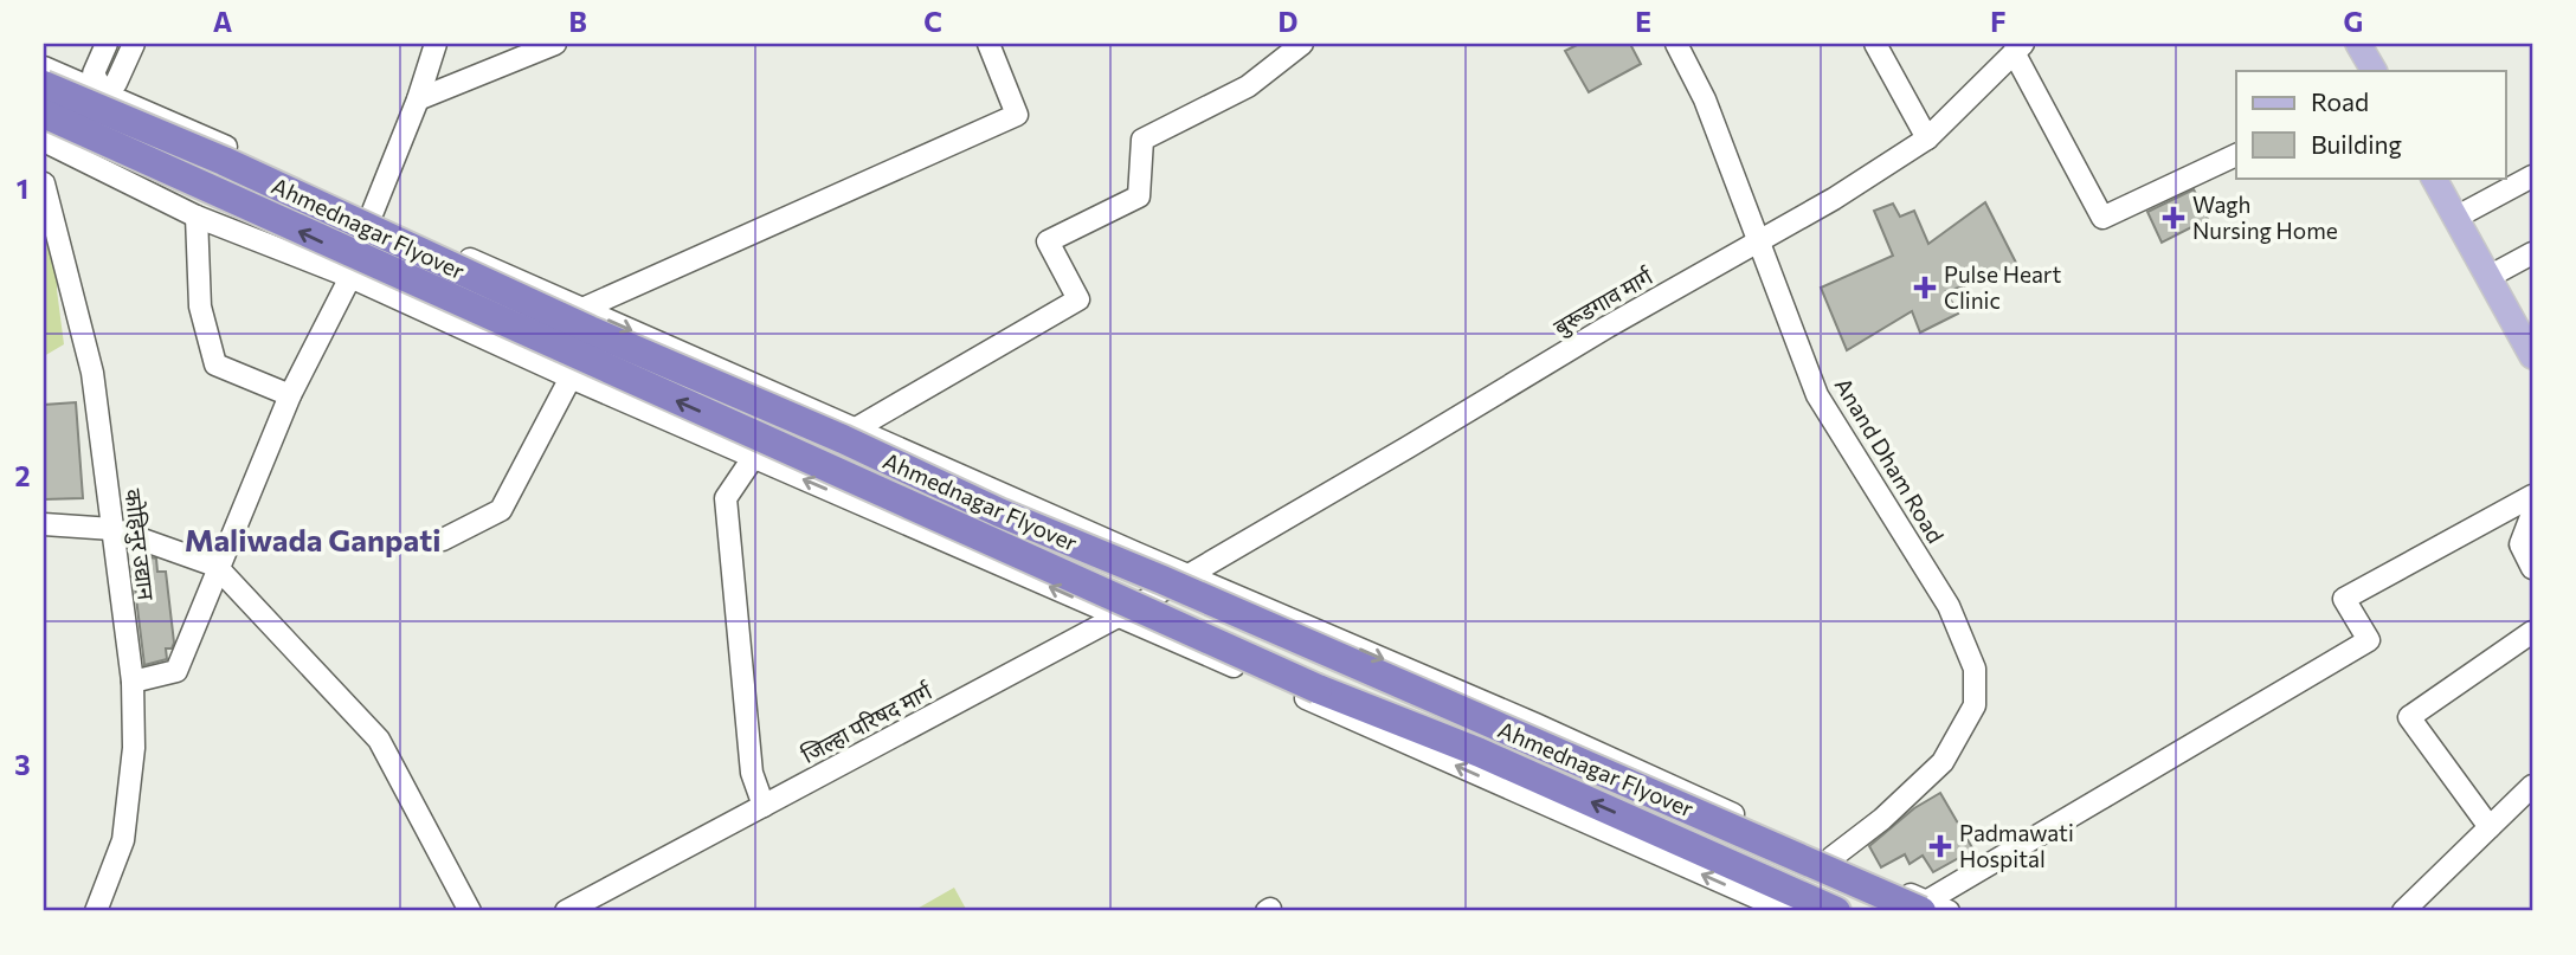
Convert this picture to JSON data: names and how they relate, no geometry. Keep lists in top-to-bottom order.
{
  "streets": {
    "highway": ["Ahmednagar Flyover"],
    "street": [
      "बुरूडगाव मार्ग",
      "Anand Dham Road",
      "कोहिनुर उद्यान",
      "जिल्हा परिषद मार्ग"
    ]
  },
  "crossings": [
    ["बुरूडगाव मार्ग", "Anand Dham Road"],
    ["बुरूडगाव मार्ग", "जिल्हा परिषद मार्ग"]
  ],
  "districts": ["Maliwada Ganpati"],
  "places": {
    "health": ["Wagh Nursing Home", "Pulse Heart Clinic", "Padmawati Hospital"]
  },
  "legend": ["Road", "Building"],
  "grid": {
    "columns": [
      "A",
      "B",
      "C",
      "D",
      "E",
      "F",
      "G"
    ],
    "rows": ["1", "2", "3"]
  }
}
